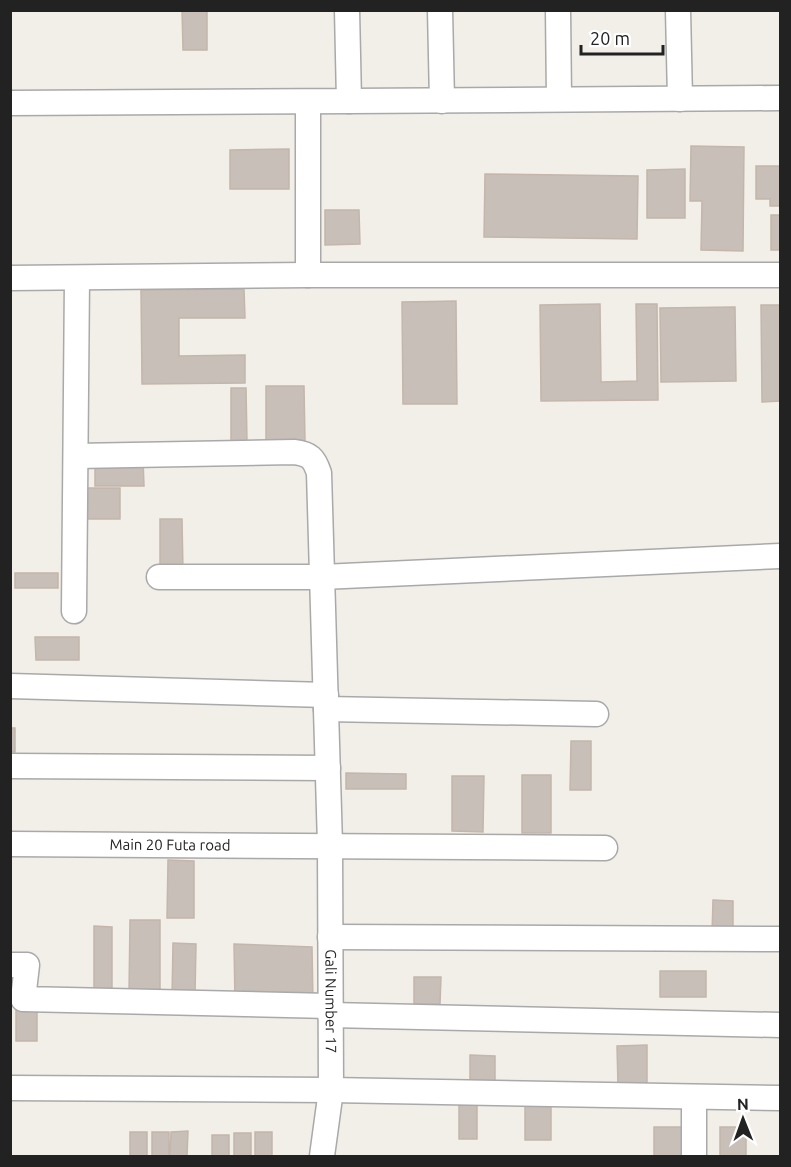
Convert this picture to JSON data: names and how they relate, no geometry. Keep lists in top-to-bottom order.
{
  "streets": {
    "street": ["Main 20 Futa road", "Gali Number 17"]
  },
  "crossings": [
    ["Main 20 Futa road", "Gali Number 17"]
  ],
  "scale_bar": "20 m",
  "north": "top"
}
